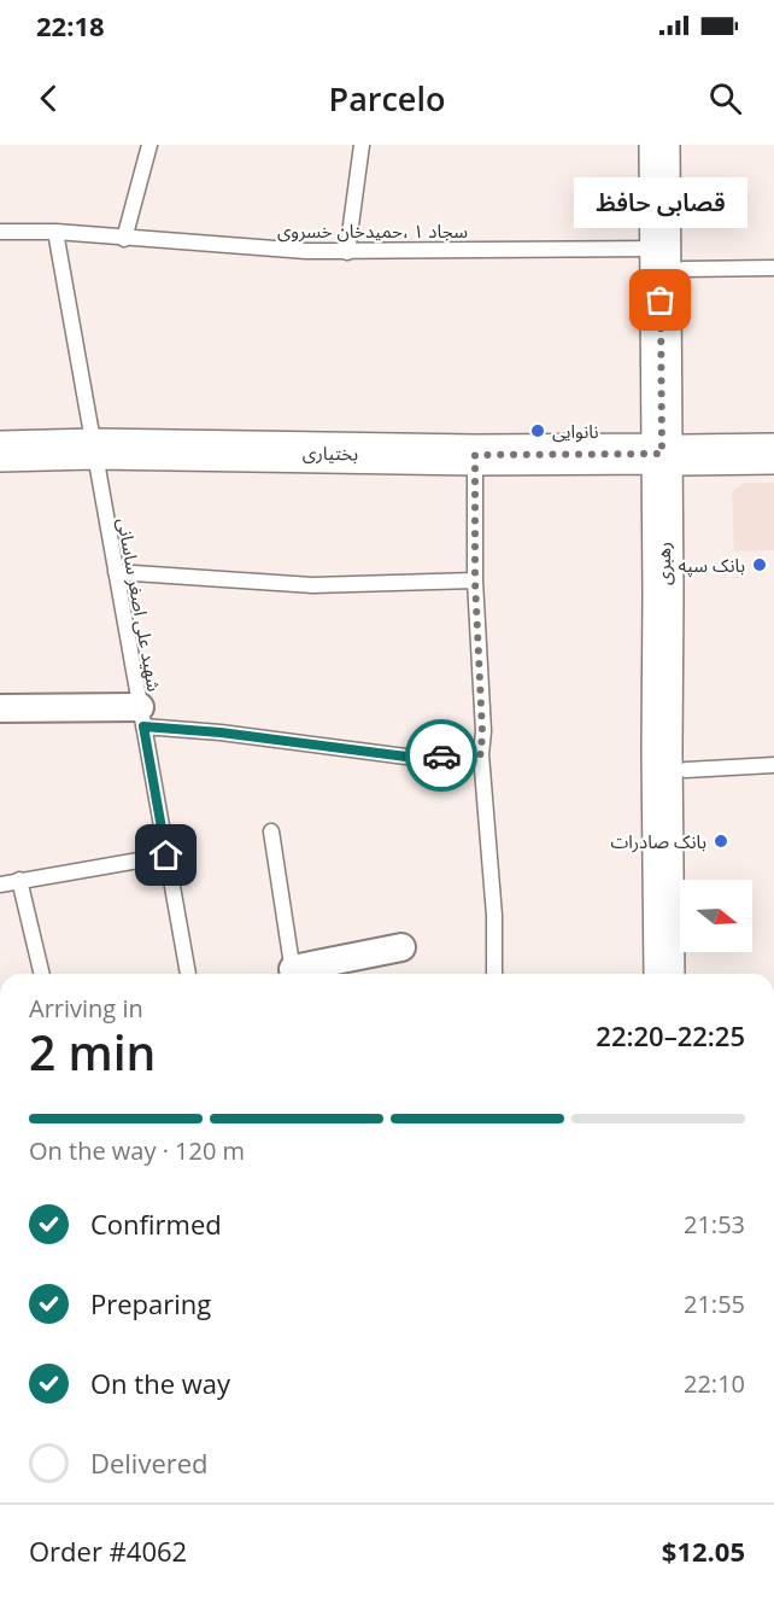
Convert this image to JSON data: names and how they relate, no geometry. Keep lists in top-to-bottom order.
{
  "streets": {
    "main road": ["بختیاری", "رهبری"],
    "lane": ["سجاد ۱ ،حمیدخان خسروی", "شهید علی اصغر ساسانی"]
  },
  "crossings": [
    ["سجاد ۱ ،حمیدخان خسروی", "رهبری"],
    ["سجاد ۱ ،حمیدخان خسروی", "شهید علی اصغر ساسانی"],
    ["بختیاری", "رهبری"],
    ["بختیاری", "شهید علی اصغر ساسانی"]
  ],
  "places": [
    "قصابی حافظ",
    "نانوایی",
    "بانک سپه",
    "بانک صادرات"
  ],
  "north": "right",
  "page": {
    "status": "22:18",
    "header": "Parcelo",
    "bubble": "قصابی حافظ",
    "heading": ["2 min", "Arriving in", "22:20–22:25"],
    "panel": ["Order #4062", "$12.05"],
    "bar": "On the way · 120 m",
    "list": [
      ["Confirmed", "21:53"],
      ["Preparing", "21:55"],
      ["On the way", "22:10"],
      "Delivered"
    ]
  }
}
